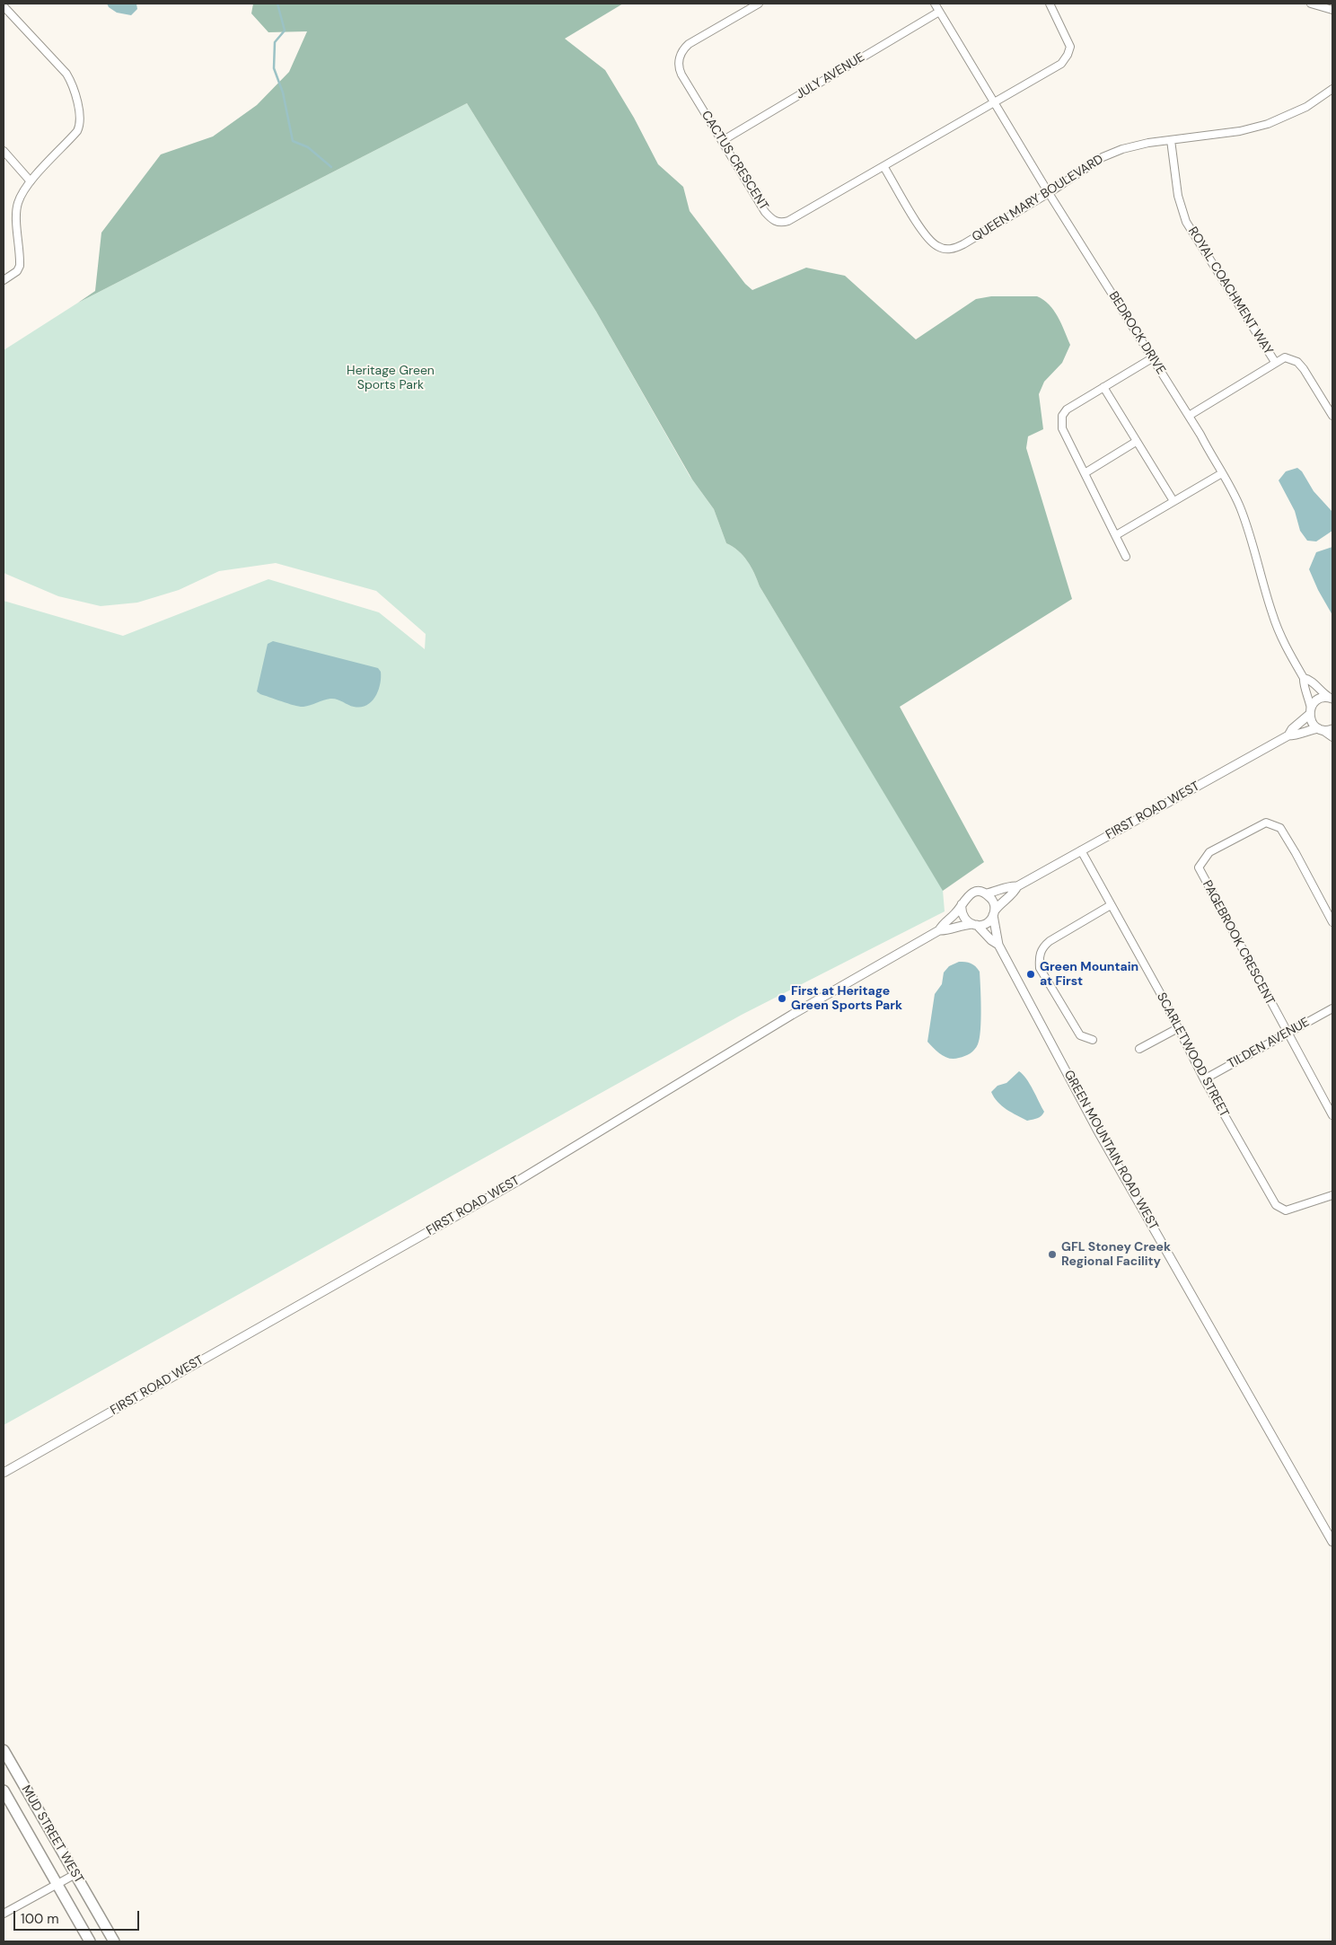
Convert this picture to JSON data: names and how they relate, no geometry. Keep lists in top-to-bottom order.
{
  "streets": {
    "main road": ["MUD STREET WEST"],
    "street": [
      "JULY AVENUE",
      "CACTUS CRESCENT",
      "QUEEN MARY BOULEVARD",
      "ROYAL COACHMENT WAY",
      "BEDROCK DRIVE",
      "FIRST ROAD WEST",
      "PAGEBROOK CRESCENT",
      "TILDEN AVENUE",
      "SCARLETWOOD STREET",
      "GREEN MOUNTAIN ROAD WEST"
    ]
  },
  "crossings": [
    ["JULY AVENUE", "CACTUS CRESCENT"],
    ["JULY AVENUE", "BEDROCK DRIVE"],
    ["CACTUS CRESCENT", "QUEEN MARY BOULEVARD"],
    ["CACTUS CRESCENT", "BEDROCK DRIVE"],
    ["QUEEN MARY BOULEVARD", "ROYAL COACHMENT WAY"],
    ["QUEEN MARY BOULEVARD", "BEDROCK DRIVE"],
    ["BEDROCK DRIVE", "FIRST ROAD WEST"],
    ["FIRST ROAD WEST", "SCARLETWOOD STREET"],
    ["FIRST ROAD WEST", "GREEN MOUNTAIN ROAD WEST"],
    ["PAGEBROOK CRESCENT", "TILDEN AVENUE"],
    ["TILDEN AVENUE", "SCARLETWOOD STREET"]
  ],
  "parks": ["Heritage Green Sports Park"],
  "places": ["Green Mountain at First", "First at Heritage Green Sports Park", "GFL Stoney Creek Regional Facility"],
  "scale_bar": "100 m"
}
